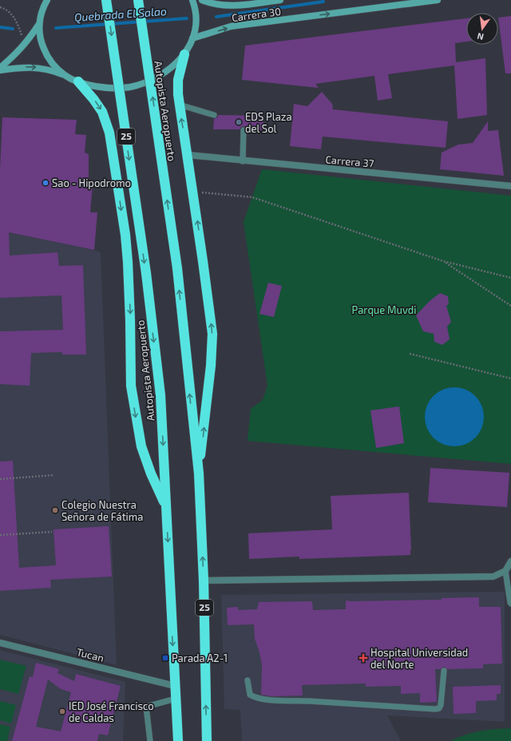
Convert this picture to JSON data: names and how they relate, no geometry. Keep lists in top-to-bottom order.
{
  "streets": {
    "highway": ["Autopista Aeropuerto", "25"],
    "street": ["Carrera 30", "Carrera 37", "Tucan"]
  },
  "crossings": [
    ["Autopista Aeropuerto", "Tucan"]
  ],
  "water": ["Quebrada El Salao"],
  "parks": ["Parque Muvdi"],
  "places": {
    "other": [
      "EDS Plaza del Sol",
      "Sao - Hipodromo",
      "Colegio Nuestra Señora de Fátima",
      "IED José Francisco de Caldas"
    ],
    "transit": ["Parada A2-1"],
    "health": ["Hospital Universidad del Norte"]
  },
  "north": "bottom"
}
